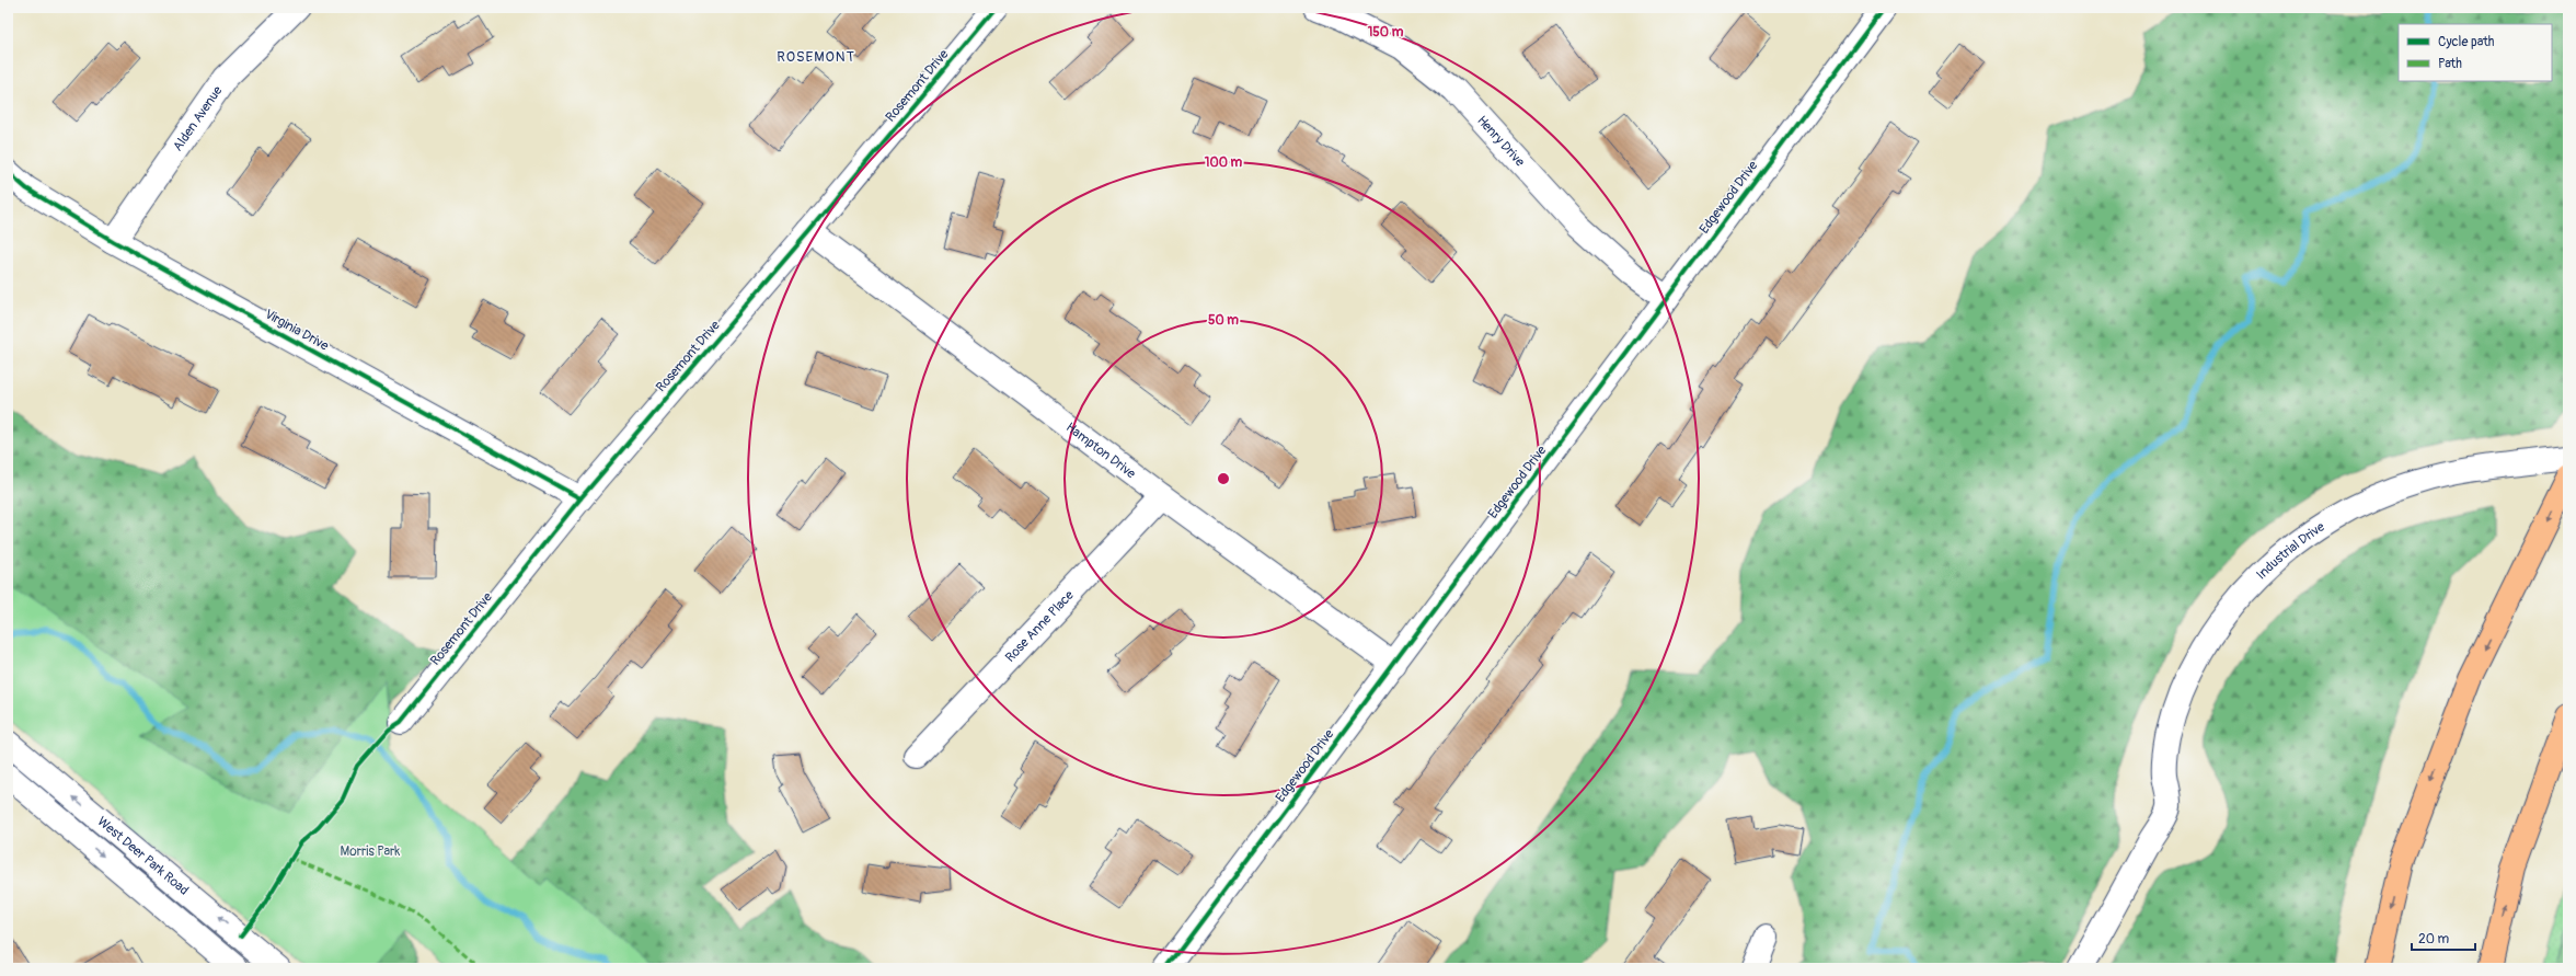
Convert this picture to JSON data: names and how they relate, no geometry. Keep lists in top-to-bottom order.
{
  "streets": {
    "street": [
      "Rosemont Drive",
      "Alden Avenue",
      "Henry Drive",
      "Edgewood Drive",
      "Virginia Drive",
      "Hampton Drive",
      "Industrial Drive",
      "Rose Anne Place",
      "West Deer Park Road"
    ]
  },
  "crossings": [
    ["Rosemont Drive", "Virginia Drive"],
    ["Rosemont Drive", "Hampton Drive"],
    ["Alden Avenue", "Virginia Drive"],
    ["Henry Drive", "Edgewood Drive"],
    ["Edgewood Drive", "Hampton Drive"],
    ["Hampton Drive", "Rose Anne Place"]
  ],
  "districts": ["ROSEMONT"],
  "parks": ["Morris Park"],
  "legend": ["Cycle path", "Path"],
  "scale_bar": "20 m",
  "rings": ["150 m", "100 m", "50 m"]
}
